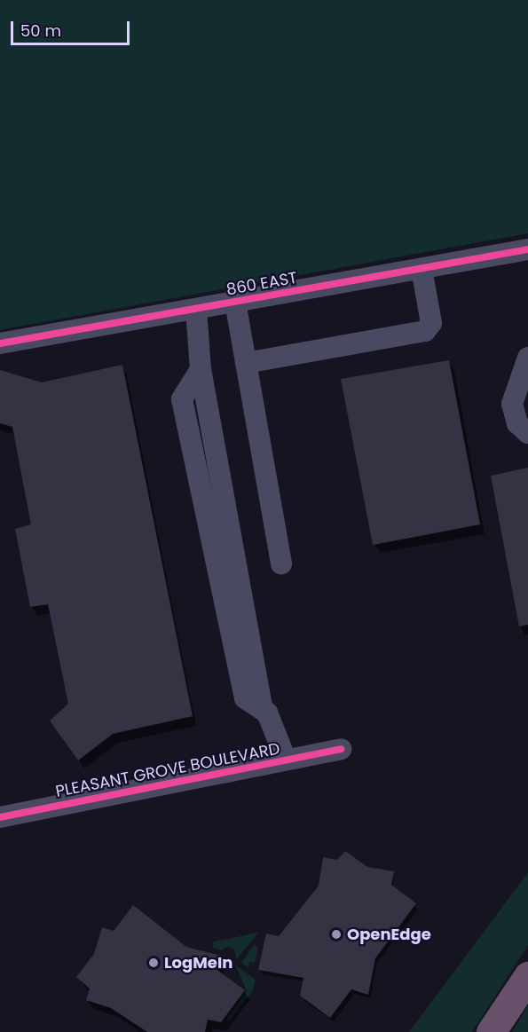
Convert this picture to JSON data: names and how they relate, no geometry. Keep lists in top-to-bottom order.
{
  "streets": {
    "street": ["860 EAST", "PLEASANT GROVE BOULEVARD"]
  },
  "places": ["OpenEdge", "LogMeIn"],
  "scale_bar": "50 m"
}
